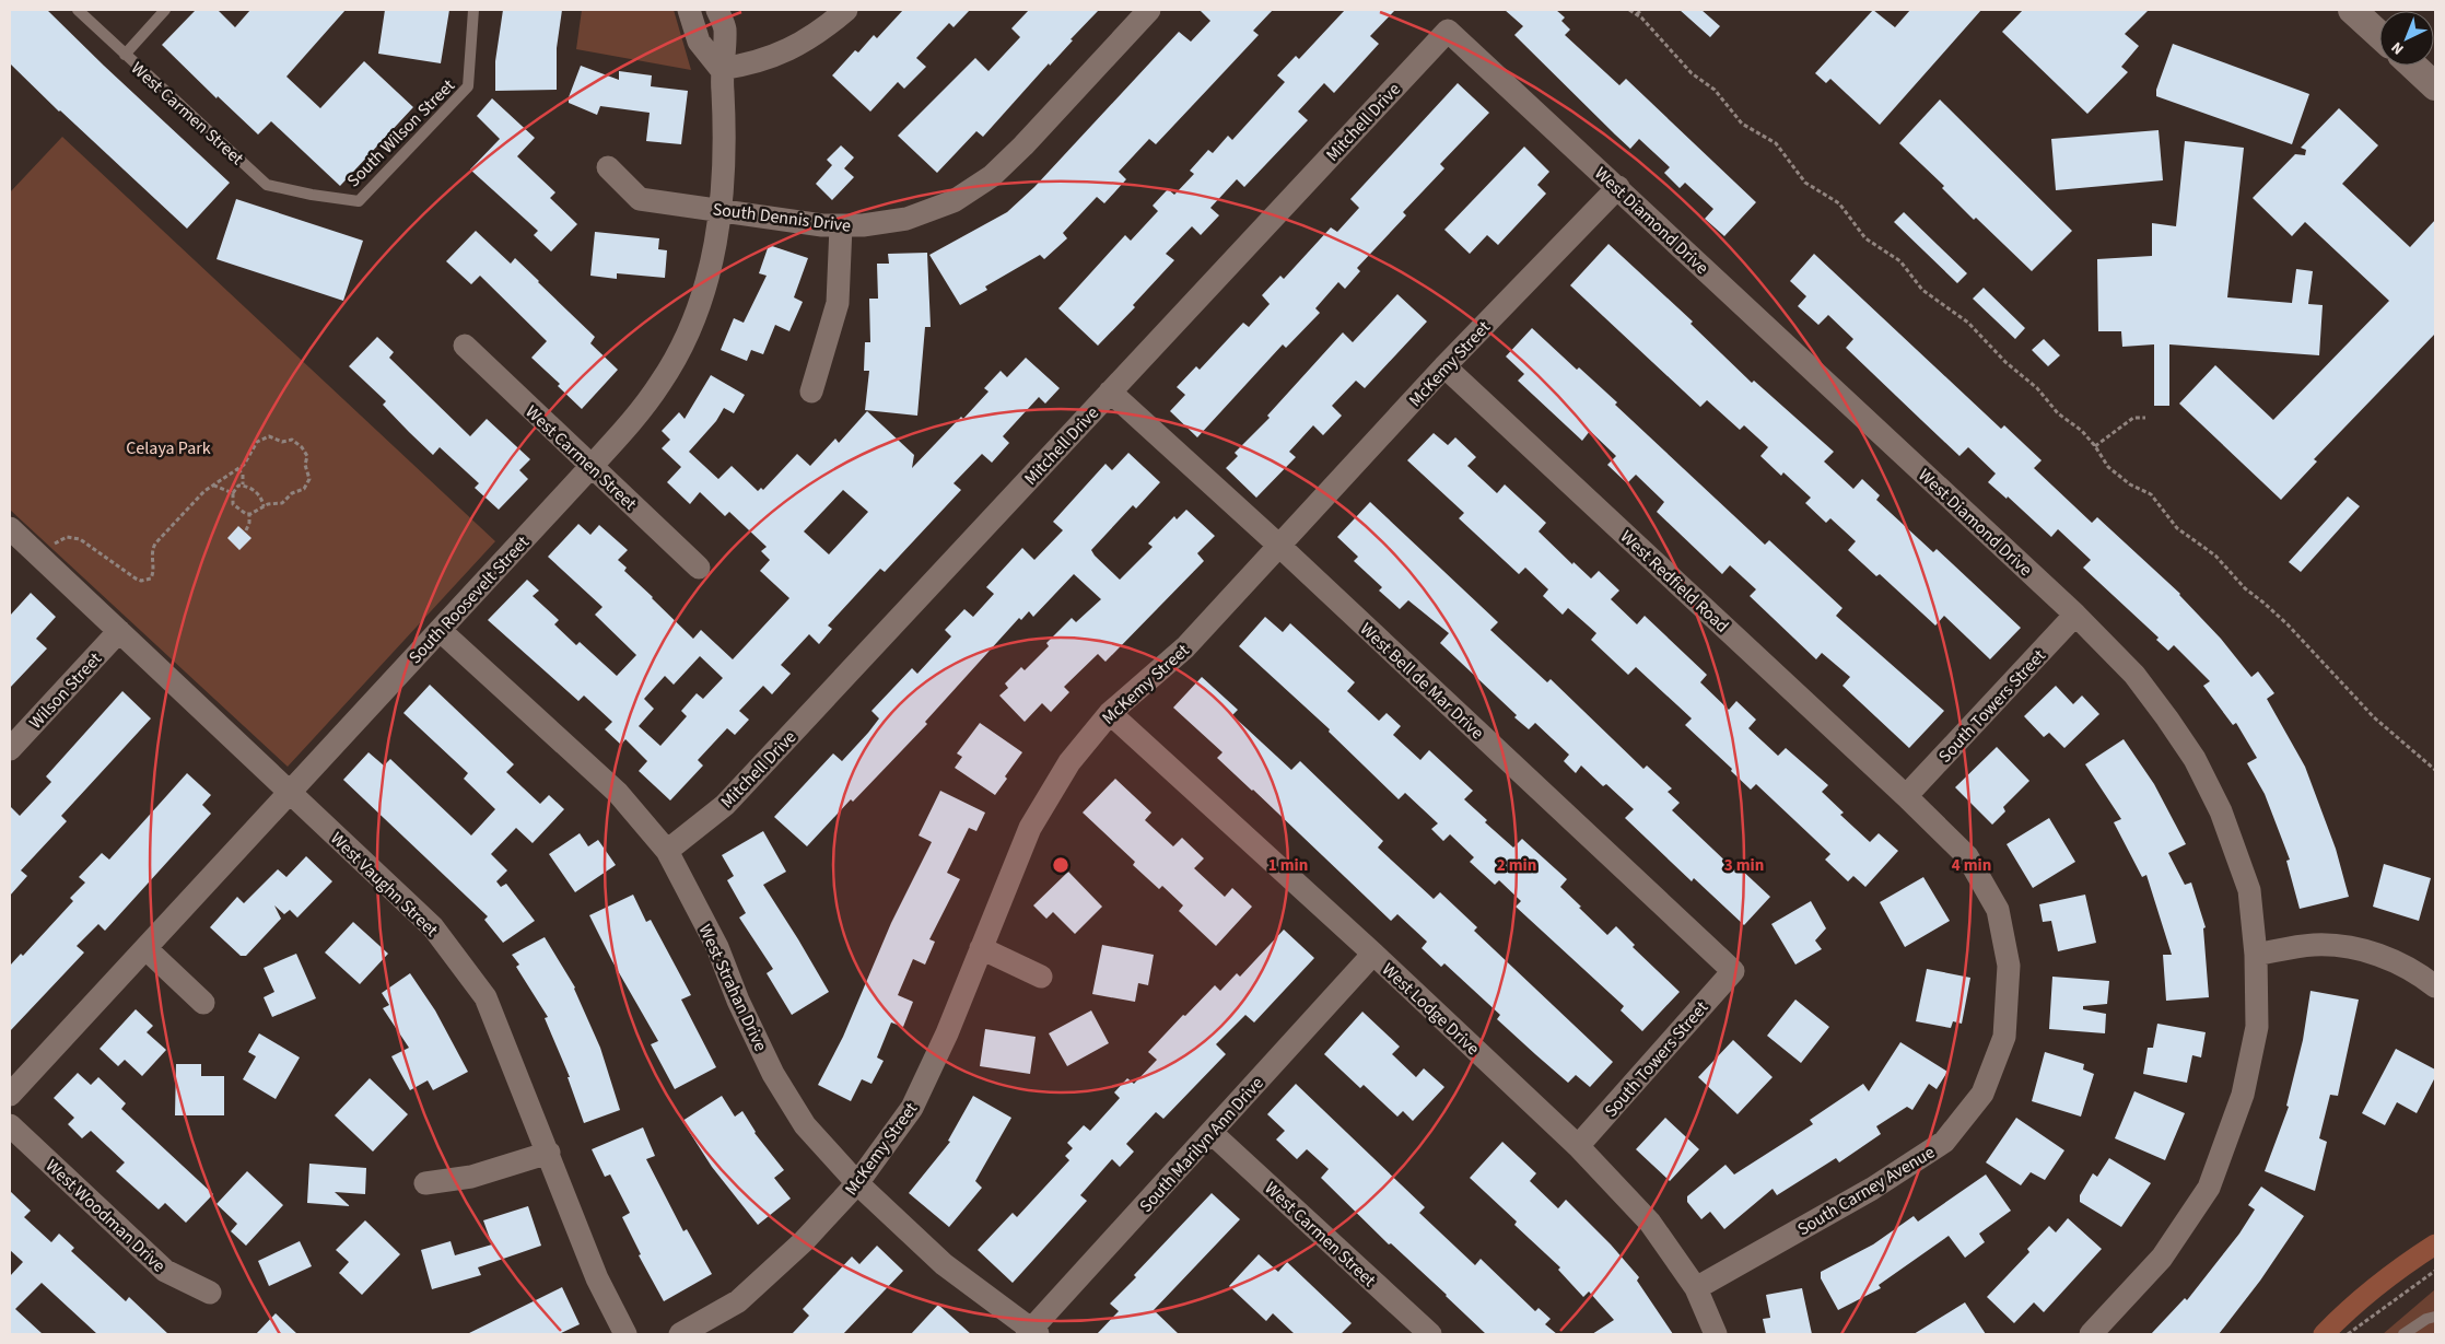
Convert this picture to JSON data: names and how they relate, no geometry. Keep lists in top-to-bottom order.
{
  "streets": {
    "street": [
      "West Carmen Street",
      "Mitchell Drive",
      "South Dennis Drive",
      "West Diamond Drive",
      "McKemy Street",
      "West Redfield Road",
      "South Roosevelt Street",
      "West Bell de Mar Drive",
      "Wilson Street",
      "South Towers Street",
      "West Vaughn Street",
      "West Strahan Drive",
      "West Lodge Drive",
      "South Marilyn Ann Drive",
      "South Carney Avenue",
      "West Woodman Drive"
    ],
    "lane": ["South Wilson Street"]
  },
  "crossings": [
    ["West Carmen Street", "South Wilson Street"],
    ["West Carmen Street", "South Roosevelt Street"],
    ["West Carmen Street", "South Marilyn Ann Drive"],
    ["Mitchell Drive", "West Diamond Drive"],
    ["Mitchell Drive", "West Bell de Mar Drive"],
    ["Mitchell Drive", "West Strahan Drive"],
    ["South Dennis Drive", "South Roosevelt Street"],
    ["West Diamond Drive", "McKemy Street"],
    ["West Diamond Drive", "South Towers Street"],
    ["McKemy Street", "West Redfield Road"],
    ["McKemy Street", "West Bell de Mar Drive"],
    ["McKemy Street", "West Strahan Drive"],
    ["McKemy Street", "West Lodge Drive"],
    ["West Redfield Road", "South Towers Street"],
    ["West Redfield Road", "South Carney Avenue"],
    ["South Roosevelt Street", "West Vaughn Street"],
    ["South Roosevelt Street", "West Strahan Drive"],
    ["West Bell de Mar Drive", "South Towers Street"],
    ["Wilson Street", "West Vaughn Street"],
    ["South Towers Street", "West Lodge Drive"],
    ["South Towers Street", "South Carney Avenue"],
    ["West Strahan Drive", "South Marilyn Ann Drive"],
    ["West Lodge Drive", "South Marilyn Ann Drive"],
    ["West Lodge Drive", "South Carney Avenue"]
  ],
  "parks": ["Celaya Park"],
  "north": "bottom left",
  "rings": [
    "1 min",
    "2 min",
    "3 min",
    "4 min"
  ]
}
